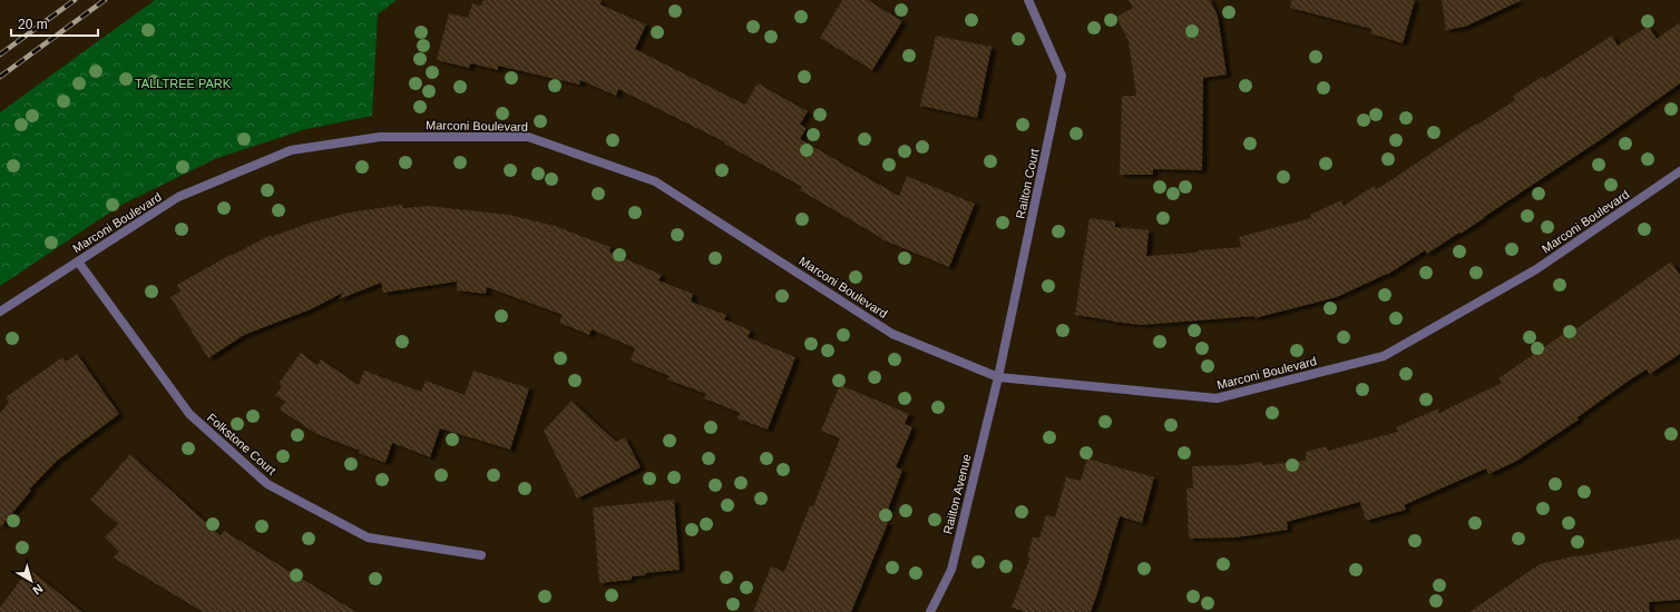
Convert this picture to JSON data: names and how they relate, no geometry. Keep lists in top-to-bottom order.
{
  "streets": {
    "street": [
      "Marconi Boulevard",
      "Railton Court",
      "Folkstone Court",
      "Railton Avenue"
    ]
  },
  "crossings": [
    ["Marconi Boulevard", "Railton Court"],
    ["Marconi Boulevard", "Folkstone Court"],
    ["Marconi Boulevard", "Railton Avenue"],
    ["Railton Court", "Railton Avenue"]
  ],
  "parks": ["TALLTREE PARK"],
  "scale_bar": "20 m",
  "north": "bottom right"
}
